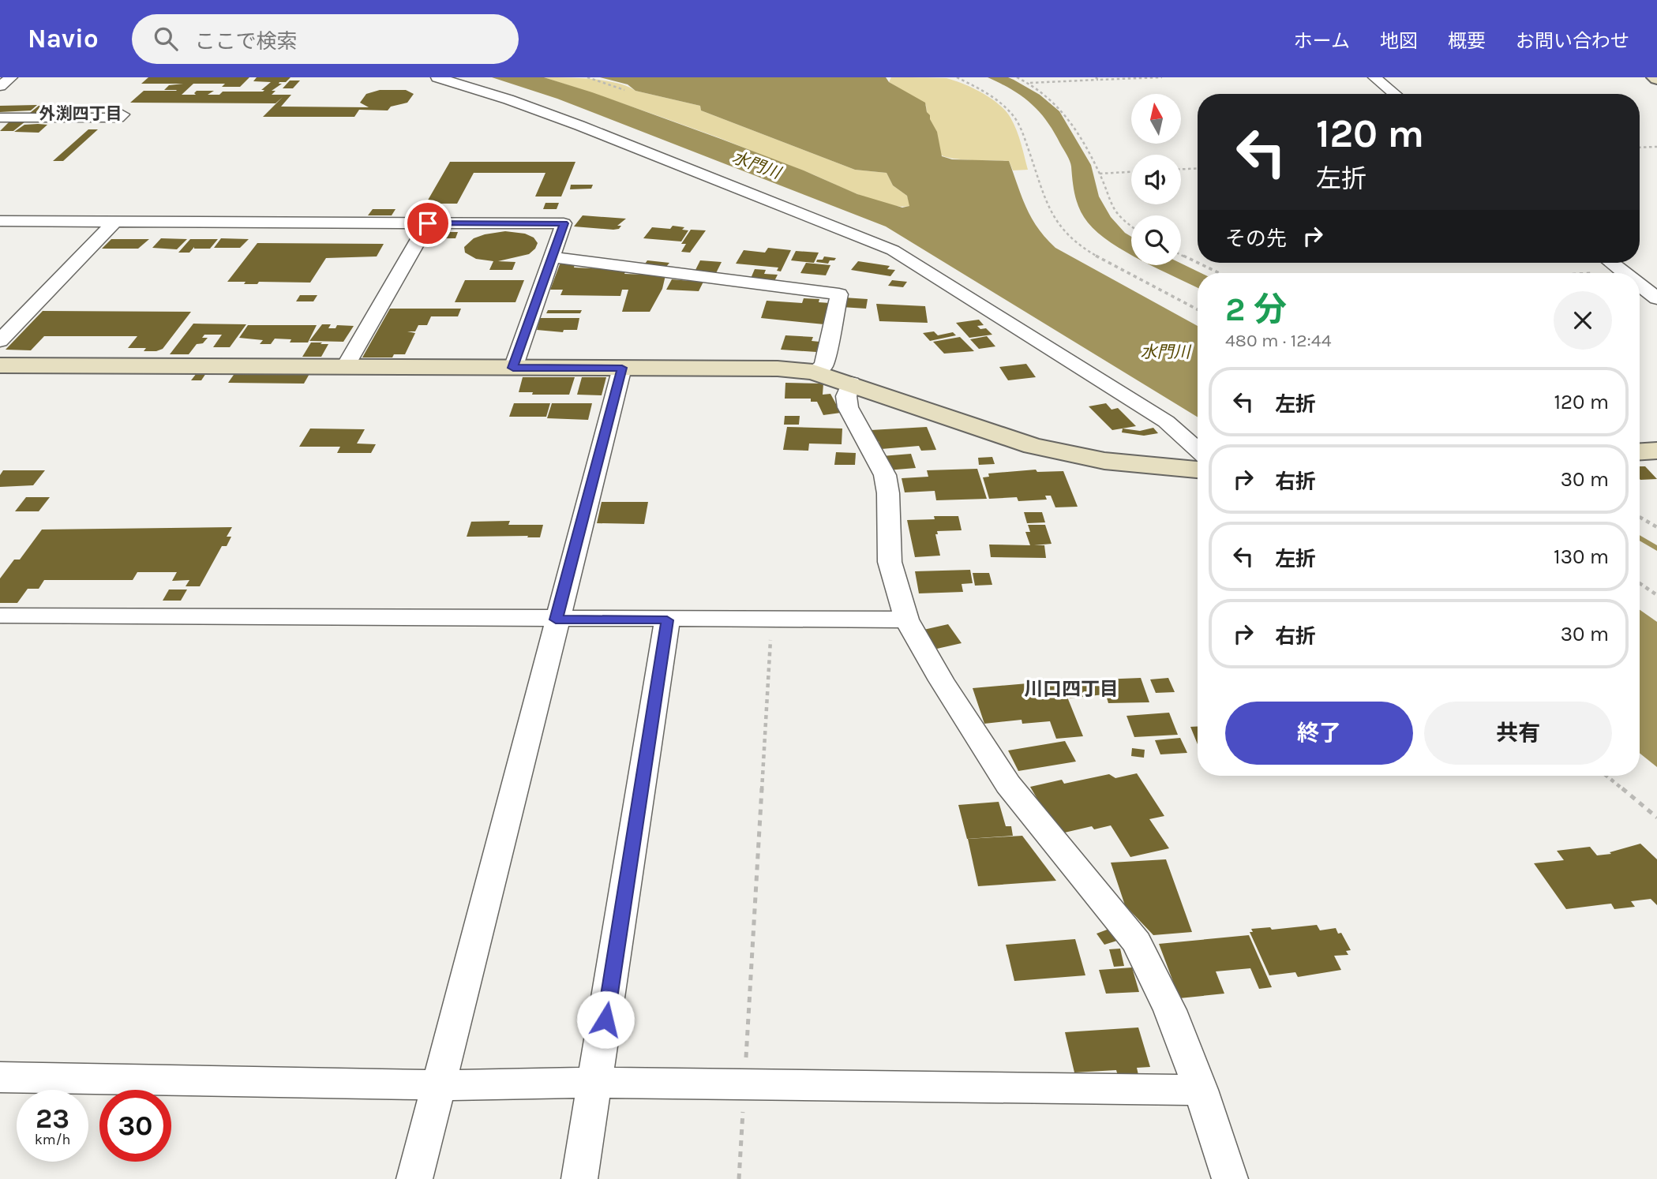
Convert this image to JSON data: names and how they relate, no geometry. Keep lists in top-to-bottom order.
{
  "districts": ["外渕四丁目", "川口四丁目"],
  "water": ["水門川"],
  "north": "top",
  "page": {
    "header": "Navio",
    "search": "ここで検索",
    "nav": [
      "ホーム",
      "地図",
      "概要",
      "お問い合わせ"
    ],
    "turn": ["120 m", "左折"],
    "then": "その先",
    "heading": ["2 分", "480 m · 12:44"],
    "list": [
      {
        "name": "左折",
        "value": "120 m"
      },
      {
        "name": "右折",
        "value": "30 m"
      },
      {
        "name": "左折",
        "value": "130 m"
      },
      {
        "name": "右折",
        "value": "30 m"
      }
    ],
    "buttons": ["終了", "共有"],
    "speed": "23 km/h",
    "limit": "30"
  }
}
